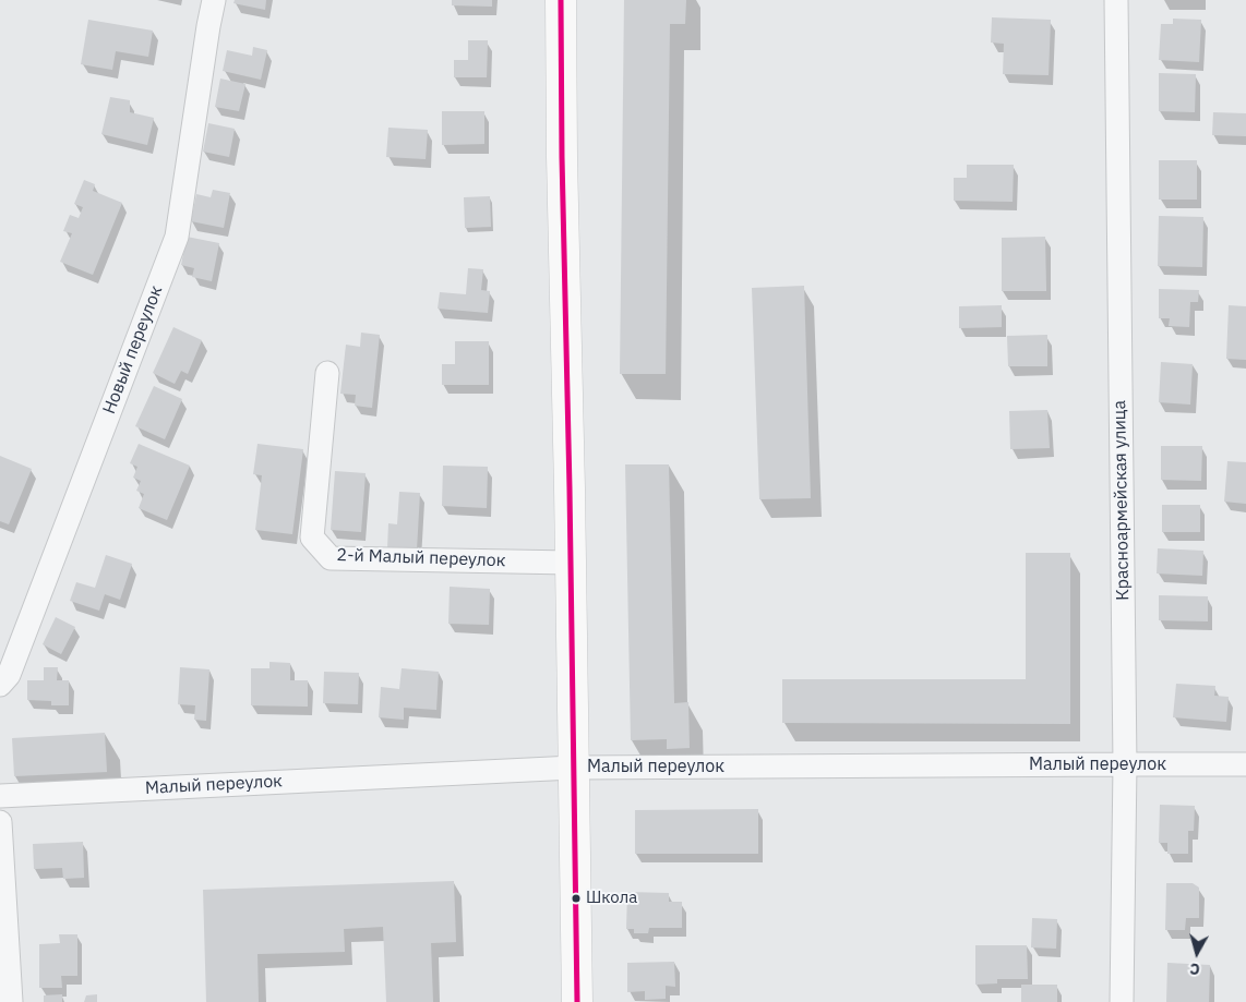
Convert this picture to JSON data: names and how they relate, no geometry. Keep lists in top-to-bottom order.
{
  "streets": {
    "street": [
      "Новый переулок",
      "Красноармейская улица",
      "2-й Малый переулок",
      "Малый переулок"
    ]
  },
  "crossings": [
    ["Красноармейская улица", "Малый переулок"]
  ],
  "places": ["Школа"],
  "north": "bottom"
}
